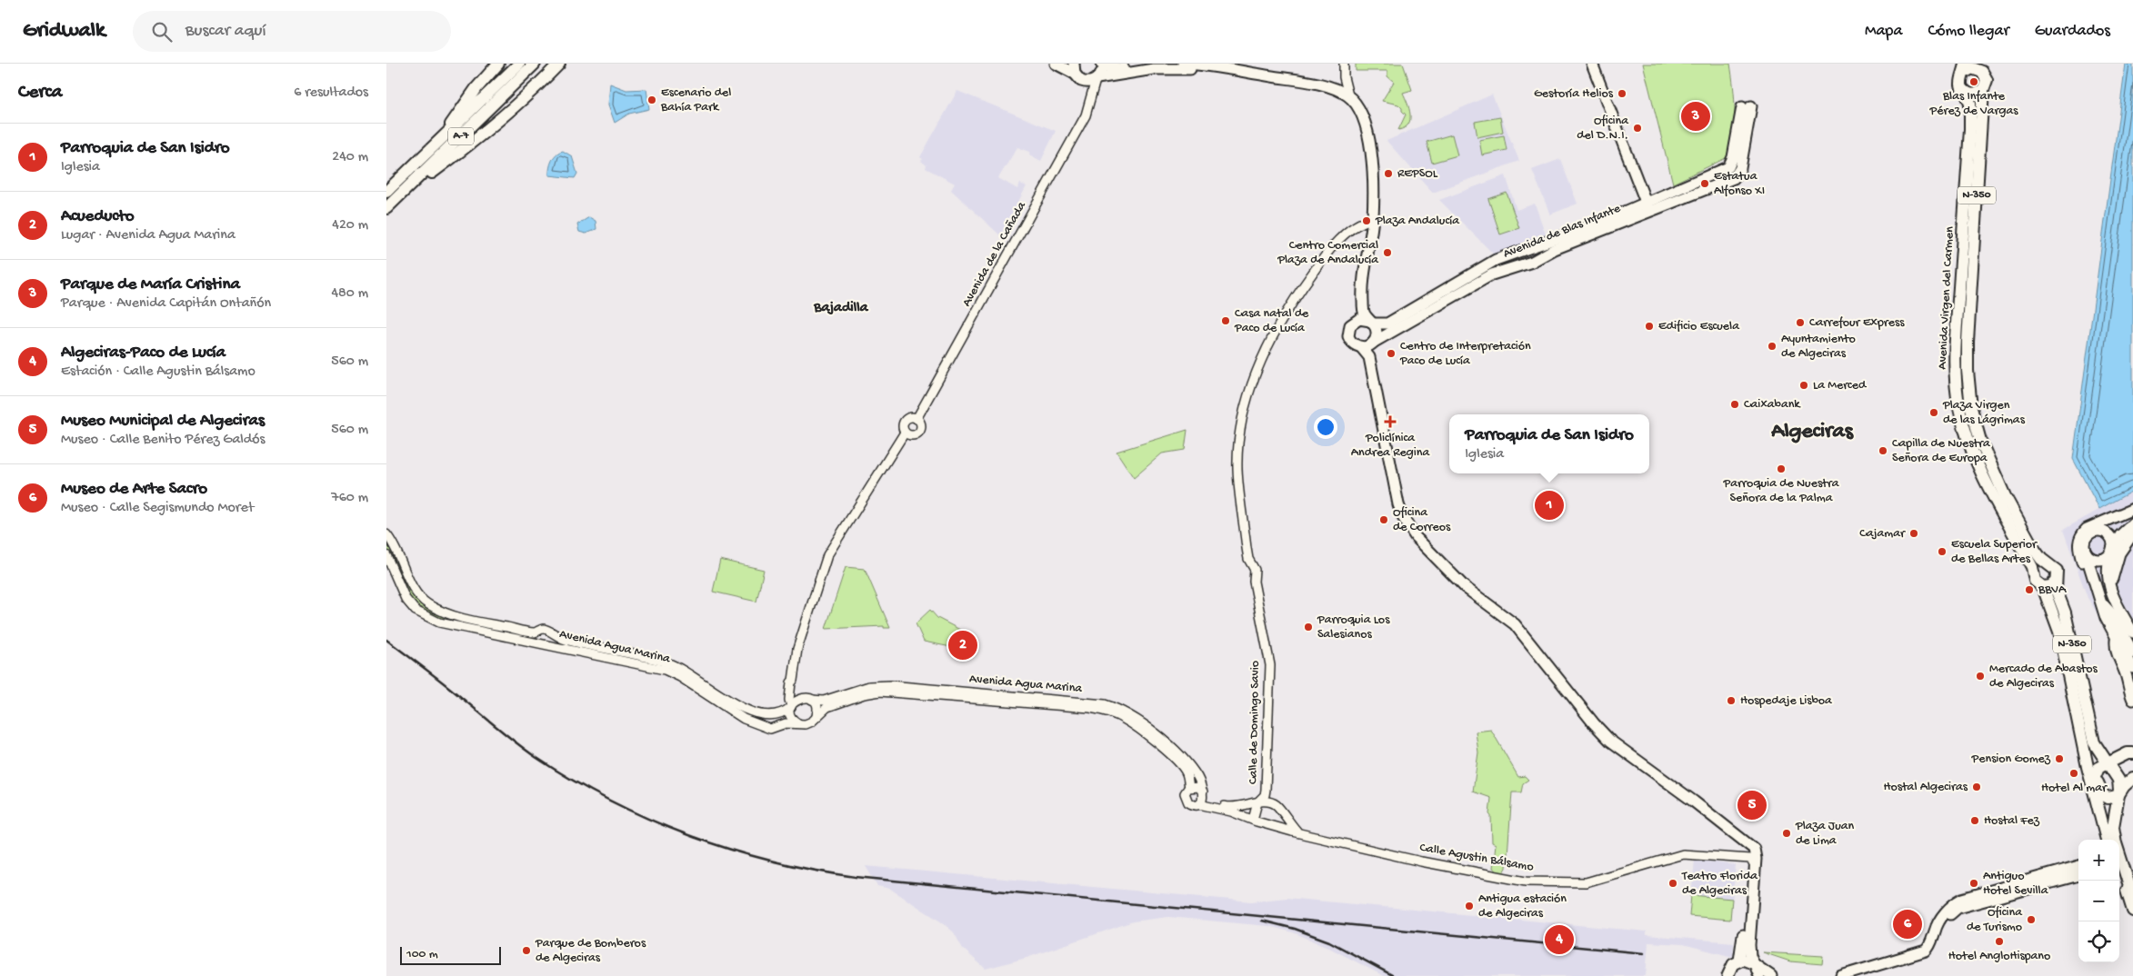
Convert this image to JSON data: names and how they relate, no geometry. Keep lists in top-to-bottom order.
{
  "streets": {
    "highway": ["A-7", "N-350", "Avenida Virgen del Carmen"],
    "main road": ["Avenida de Blas Infante"],
    "street": [
      "Avenida de la Cañada",
      "Avenida Agua Marina",
      "Calle de Domingo Savio",
      "Calle Agustin Bálsamo"
    ]
  },
  "crossings": [
    ["N-350", "Avenida Virgen del Carmen"]
  ],
  "districts": ["Bajadilla", "Algeciras"],
  "places": {
    "other": [
      "Blas Infante Pérez de Vargas",
      "Gestoría Helios",
      "Escenario del Bahía Park",
      "Oficina del D.N.I.",
      "REPSOL",
      "Estatua Alfonso XI",
      "Plaza Andalucía",
      "Centro Comercial Plaza de Andalucía",
      "Casa natal de Paco de Lucía",
      "Carrefour Express",
      "Edificio Escuela",
      "Ayuntamiento de Algeciras",
      "Centro de Interpretación Paco de Lucía",
      "La Merced",
      "Caixabank",
      "Plaza Virgen de las Lágrimas",
      "Capilla de Nuestra Señora de Europa",
      "Parroquia de Nuestra Señora de la Palma",
      "Oficina de Correos",
      "Cajamar",
      "Escuela Superior de Bellas Artes",
      "BBVA",
      "Parroquia Los Salesianos",
      "Mercado de Abastos de Algeciras",
      "Hospedaje Lisboa",
      "Pension Gomez",
      "Hotel Al mar",
      "Hostal Algeciras",
      "Hostal Fez",
      "Plaza Juan de Lima",
      "Teatro Florida de Algeciras",
      "Antiguo Hotel Sevilla",
      "Antigua estación de Algeciras",
      "Oficina de Turismo",
      "Hotel AngloHispano",
      "Parque de Bomberos de Algeciras"
    ],
    "health": ["Policlínica Andrea Regina"]
  },
  "scale_bar": "100 m",
  "page": {
    "header": "Gridwalk",
    "search": "Buscar aquí",
    "nav": ["Mapa", "Cómo llegar", "Guardados"],
    "heading": ["Cerca", "6 resultados"],
    "pins": [
      "3",
      "1",
      "2",
      "5",
      "6",
      "4"
    ],
    "list": [
      {
        "mark": "1",
        "name": "Parroquia de San Isidro",
        "note": "Iglesia",
        "value": "240 m"
      },
      {
        "mark": "2",
        "name": "Acueducto",
        "note": "Lugar · Avenida Agua Marina",
        "value": "420 m"
      },
      {
        "mark": "3",
        "name": "Parque de María Cristina",
        "note": "Parque · Avenida Capitán Ontañón",
        "value": "480 m"
      },
      {
        "mark": "4",
        "name": "Algeciras-Paco de Lucía",
        "note": "Estación · Calle Agustin Bálsamo",
        "value": "560 m"
      },
      {
        "mark": "5",
        "name": "Museo Municipal de Algeciras",
        "note": "Museo · Calle Benito Pérez Galdós",
        "value": "560 m"
      },
      {
        "mark": "6",
        "name": "Museo de Arte Sacro",
        "note": "Museo · Calle Segismundo Moret",
        "value": "760 m"
      }
    ],
    "popup": ["Parroquia de San Isidro", "Iglesia"],
    "map_buttons": ["+", "−"],
    "scale": "100 m"
  }
}
